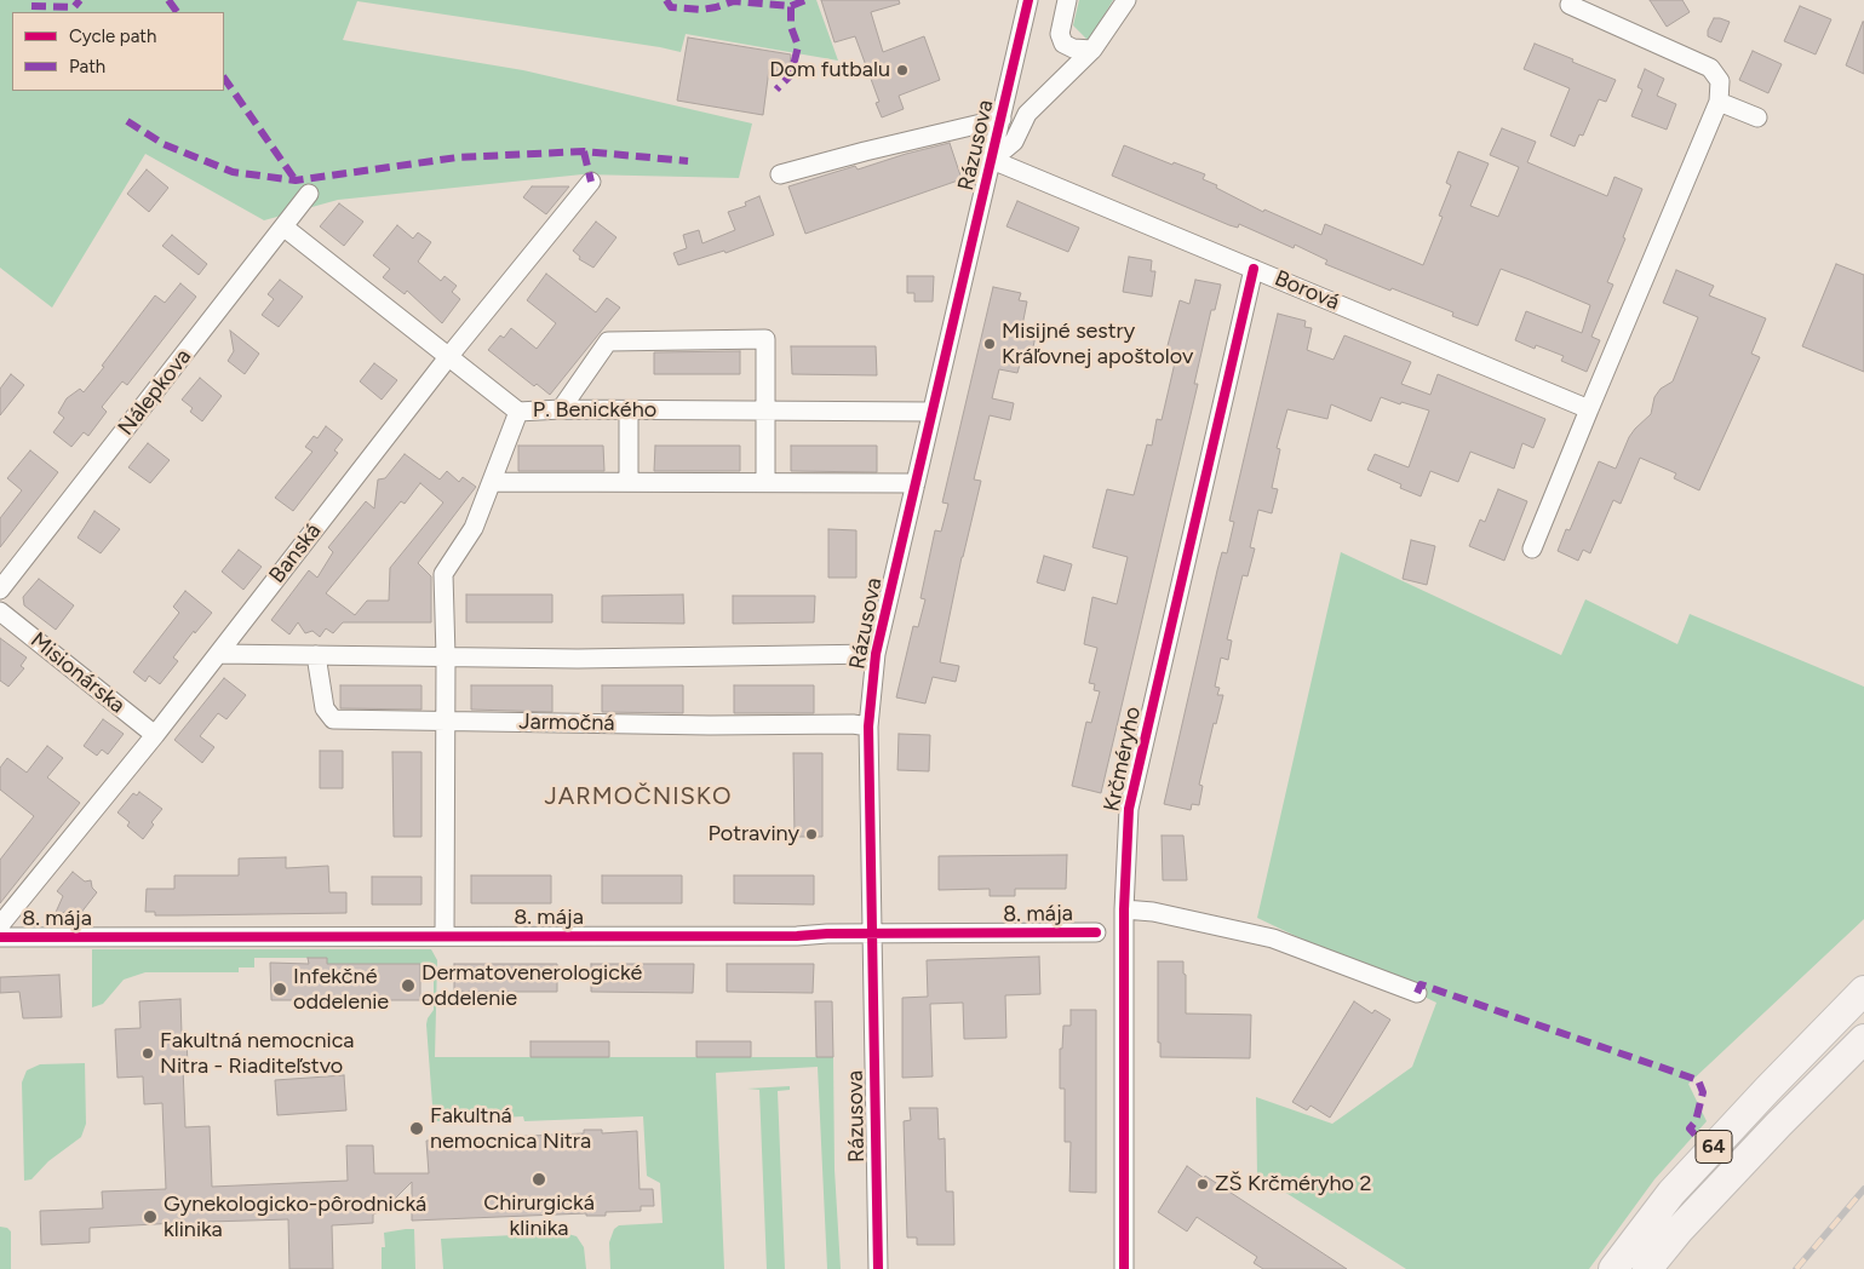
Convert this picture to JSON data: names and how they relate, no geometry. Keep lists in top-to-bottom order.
{
  "streets": {
    "main road": ["64"],
    "street": [
      "Rázusova",
      "Borová",
      "Nálepkova",
      "P. Benického",
      "Banská",
      "Misionárska",
      "Jarmočná",
      "Krčméryho",
      "8. mája"
    ]
  },
  "crossings": [
    ["Rázusova", "Borová"],
    ["Rázusova", "P. Benického"],
    ["Rázusova", "Jarmočná"],
    ["Rázusova", "8. mája"],
    ["Borová", "Krčméryho"],
    ["Nálepkova", "P. Benického"],
    ["P. Benického", "Banská"],
    ["Banská", "Misionárska"]
  ],
  "districts": ["JARMOČNISKO"],
  "places": [
    "Dom futbalu",
    "Misijné sestry Kráľovnej apoštolov",
    "Potraviny",
    "Dermatovenerologické oddelenie",
    "Infekčné oddelenie",
    "Fakultná nemocnica Nitra - Riaditeľstvo",
    "Fakultná nemocnica Nitra",
    "Chirurgická klinika",
    "ZŠ Krčméryho 2",
    "Gynekologicko-pôrodnická klinika"
  ],
  "legend": ["Cycle path", "Path"]
}
